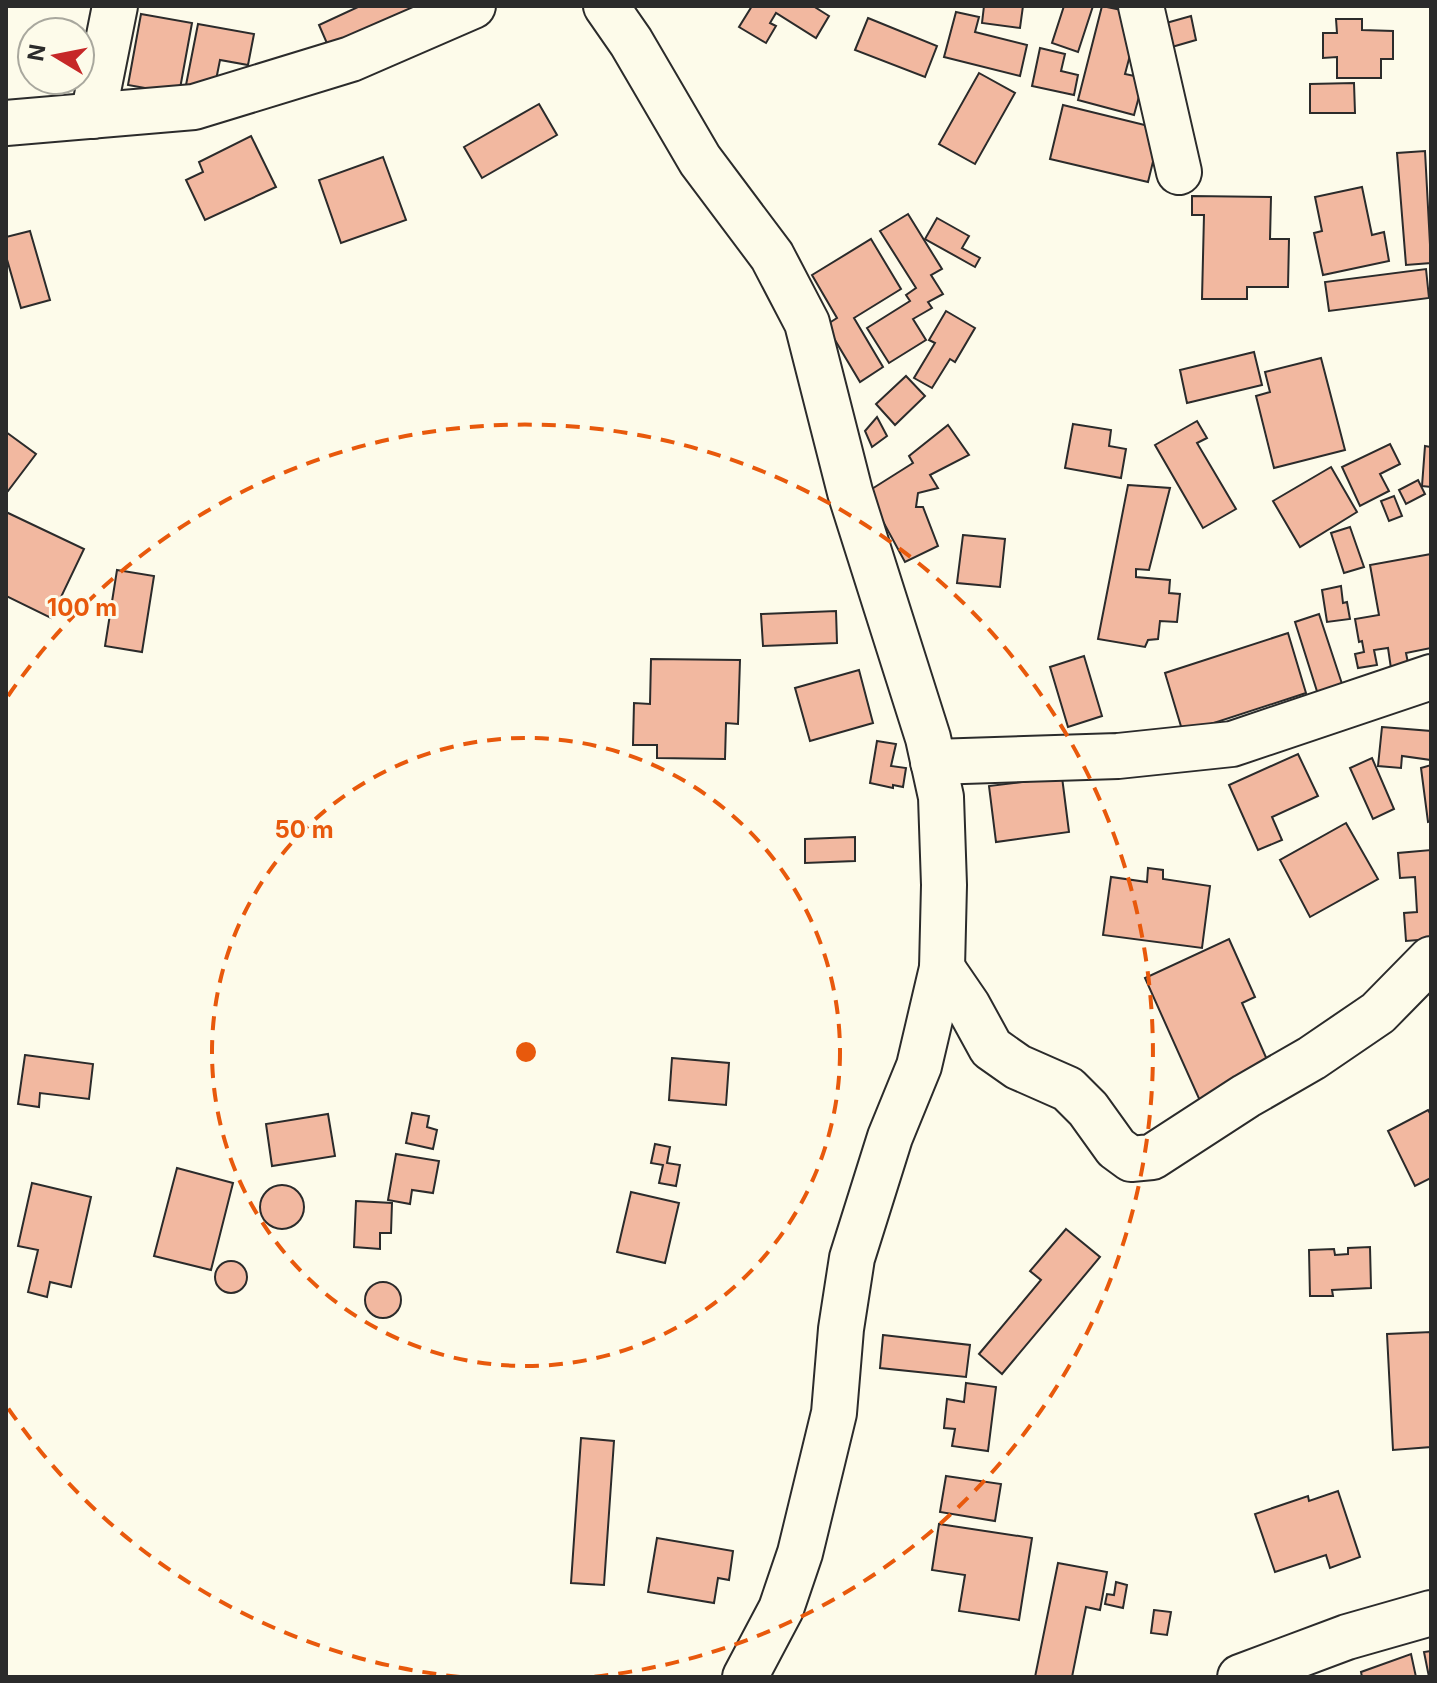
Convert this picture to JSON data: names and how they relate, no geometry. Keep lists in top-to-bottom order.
{
  "north": "left",
  "rings": ["100 m", "50 m"]
}
